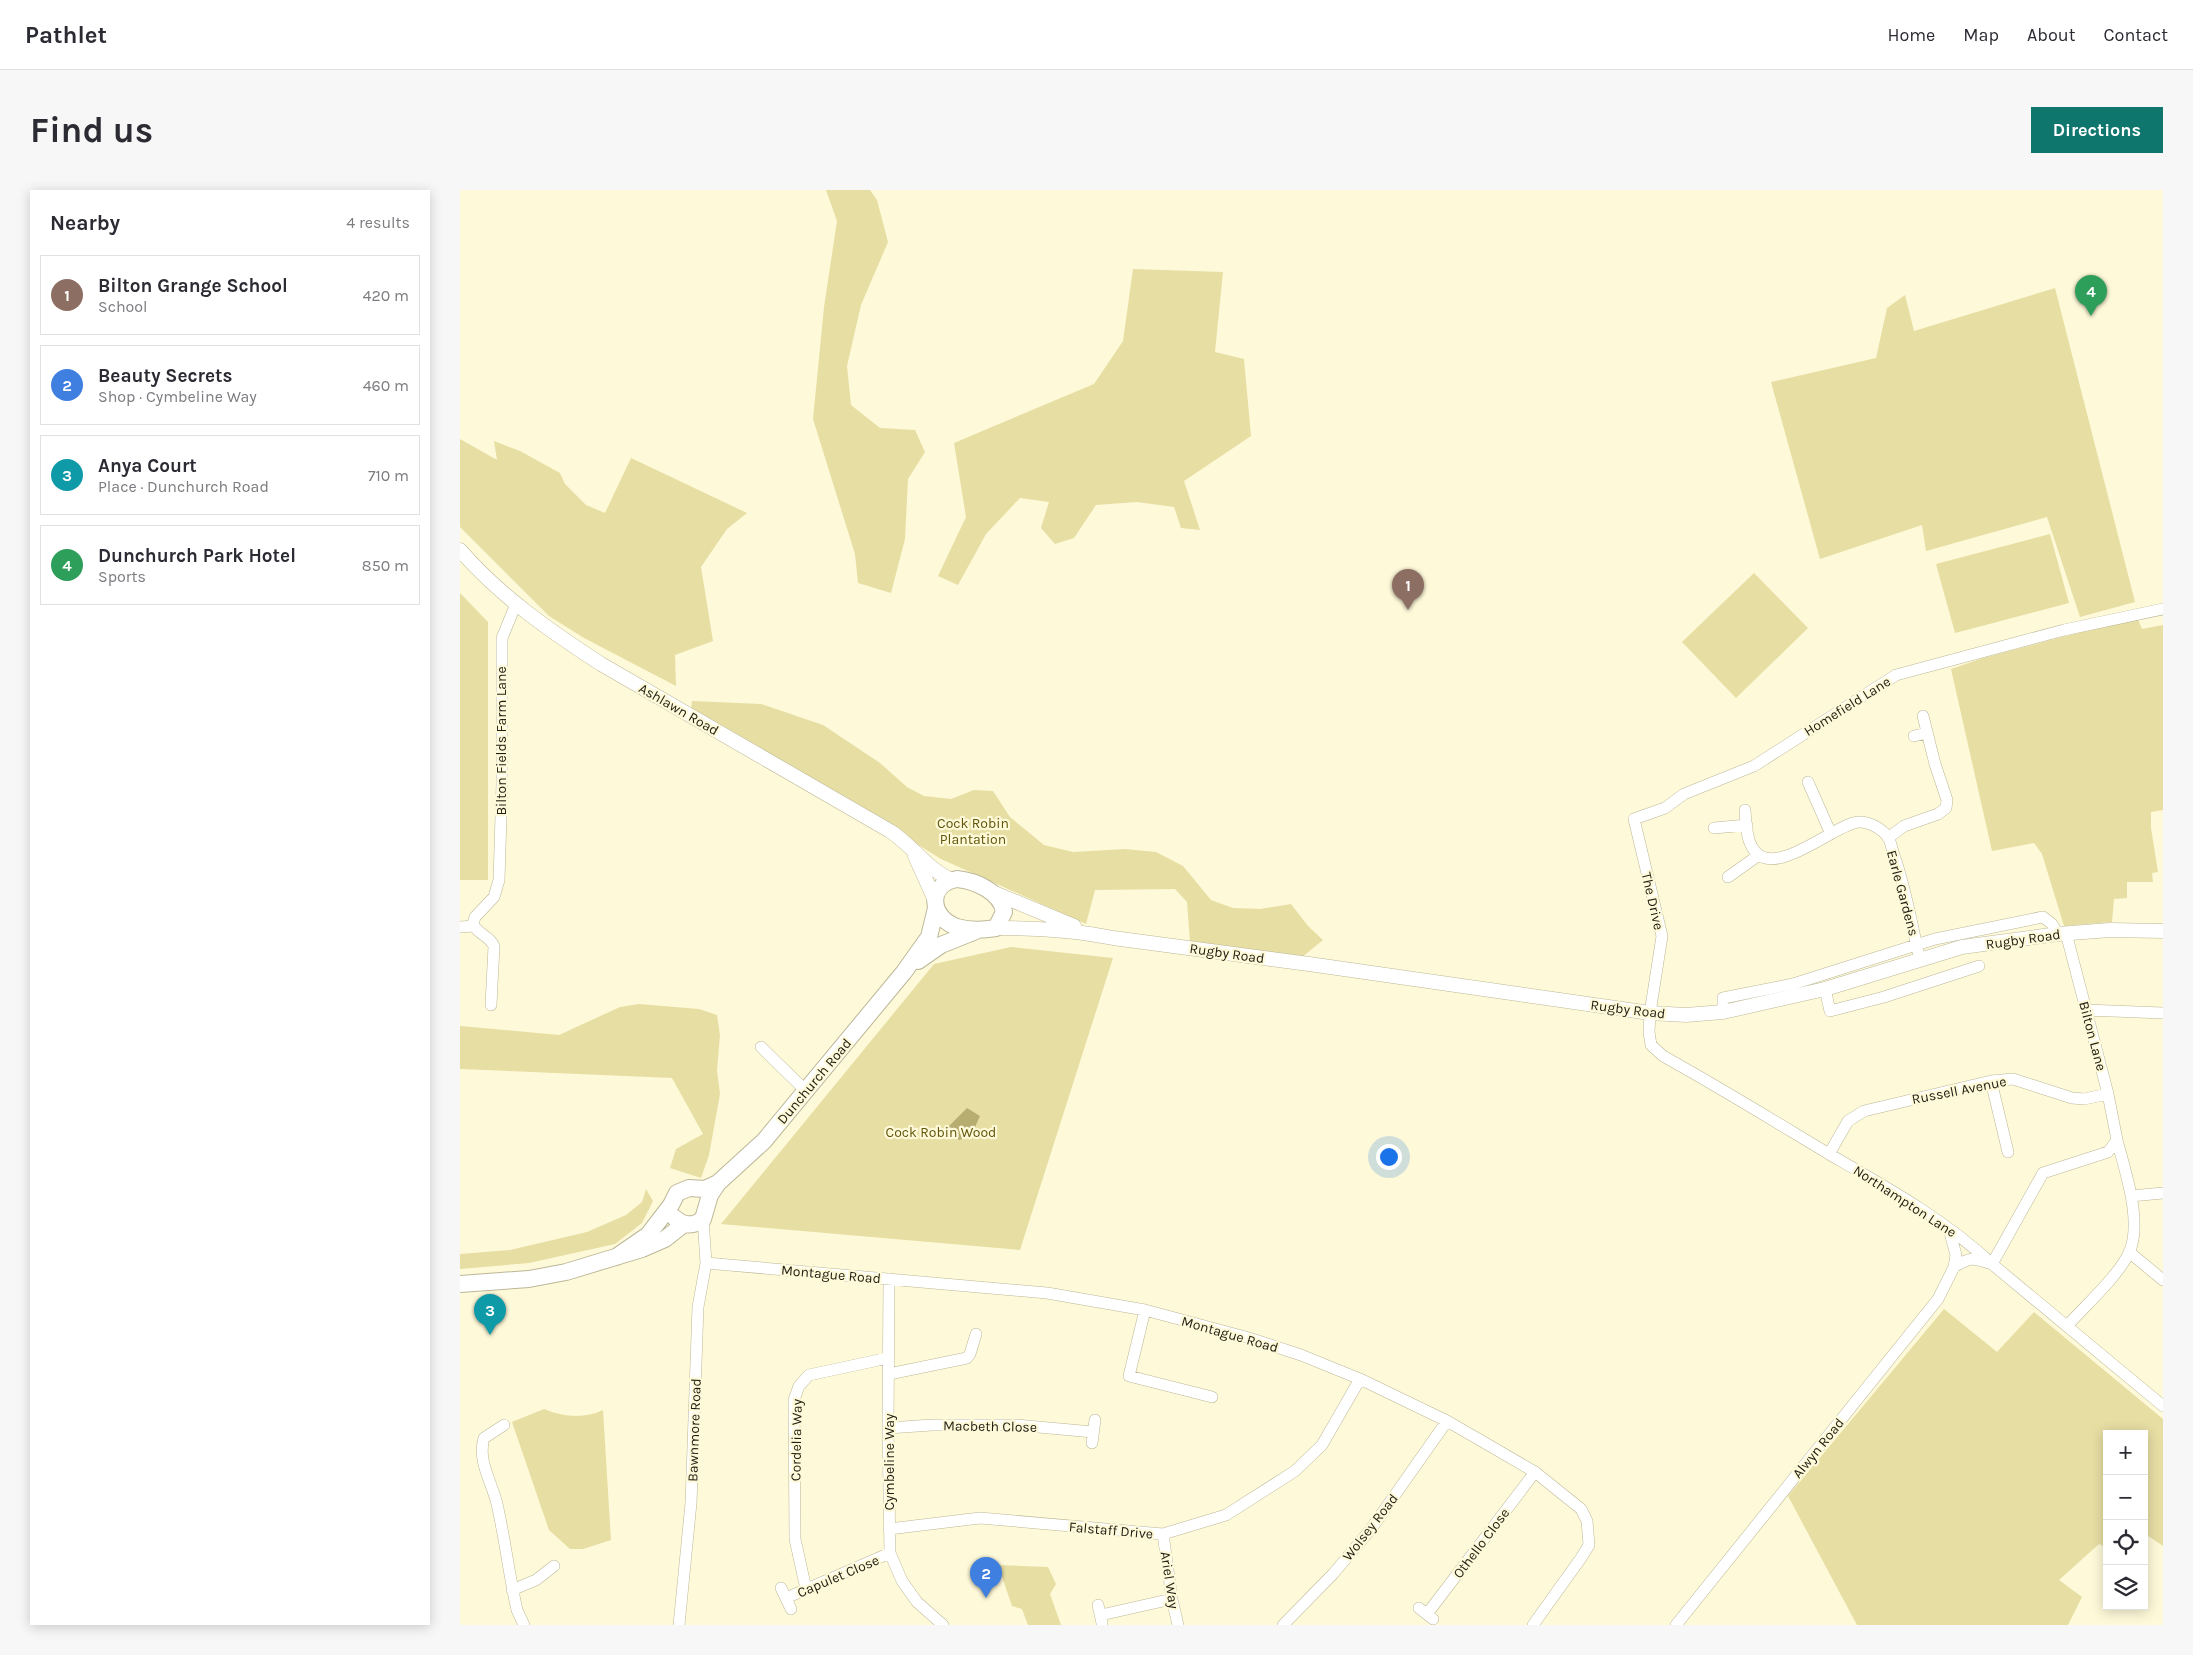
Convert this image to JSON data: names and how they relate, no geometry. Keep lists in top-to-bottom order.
{
  "streets": {
    "highway": ["Dunchurch Road"],
    "main road": ["Ashlawn Road", "Rugby Road"],
    "street": [
      "Homefield Lane",
      "Bilton Fields Farm Lane",
      "Earle Gardens",
      "The Drive",
      "Bilton Lane",
      "Russell Avenue",
      "Northampton Lane",
      "Montague Road",
      "Macbeth Close",
      "Bawnmore Road",
      "Cordelia Way",
      "Alwyn Road",
      "Cymbeline Way",
      "Wolsey Road",
      "Falstaff Drive",
      "Othello Close",
      "Capulet Close",
      "Ariel Way"
    ]
  },
  "crossings": [
    ["Homefield Lane", "The Drive"],
    ["Ashlawn Road", "Bilton Fields Farm Lane"],
    ["Ashlawn Road", "Dunchurch Road"],
    ["Earle Gardens", "Rugby Road"],
    ["The Drive", "Rugby Road"],
    ["The Drive", "Northampton Lane"],
    ["Rugby Road", "Bilton Lane"],
    ["Rugby Road", "Dunchurch Road"],
    ["Rugby Road", "Northampton Lane"],
    ["Bilton Lane", "Russell Avenue"],
    ["Bilton Lane", "Northampton Lane"],
    ["Dunchurch Road", "Bawnmore Road"],
    ["Russell Avenue", "Northampton Lane"],
    ["Northampton Lane", "Alwyn Road"],
    ["Montague Road", "Bawnmore Road"],
    ["Montague Road", "Cymbeline Way"],
    ["Montague Road", "Wolsey Road"],
    ["Montague Road", "Falstaff Drive"],
    ["Montague Road", "Othello Close"],
    ["Macbeth Close", "Cymbeline Way"],
    ["Cordelia Way", "Cymbeline Way"],
    ["Cordelia Way", "Capulet Close"],
    ["Cymbeline Way", "Falstaff Drive"],
    ["Cymbeline Way", "Capulet Close"],
    ["Falstaff Drive", "Ariel Way"]
  ],
  "parks": ["Cock Robin Plantation", "Cock Robin Wood"],
  "page": {
    "header": "Pathlet",
    "nav": [
      "Home",
      "Map",
      "About",
      "Contact"
    ],
    "buttons": "Directions",
    "title": "Find us",
    "heading": ["Nearby", "4 results"],
    "list": [
      {
        "mark": "1",
        "name": "Bilton Grange School",
        "note": "School",
        "value": "420 m"
      },
      {
        "mark": "2",
        "name": "Beauty Secrets",
        "note": "Shop · Cymbeline Way",
        "value": "460 m"
      },
      {
        "mark": "3",
        "name": "Anya Court",
        "note": "Place · Dunchurch Road",
        "value": "710 m"
      },
      {
        "mark": "4",
        "name": "Dunchurch Park Hotel",
        "note": "Sports",
        "value": "850 m"
      }
    ],
    "pins": [
      "4",
      "1",
      "3",
      "2"
    ],
    "map_buttons": ["+", "−"]
  }
}
